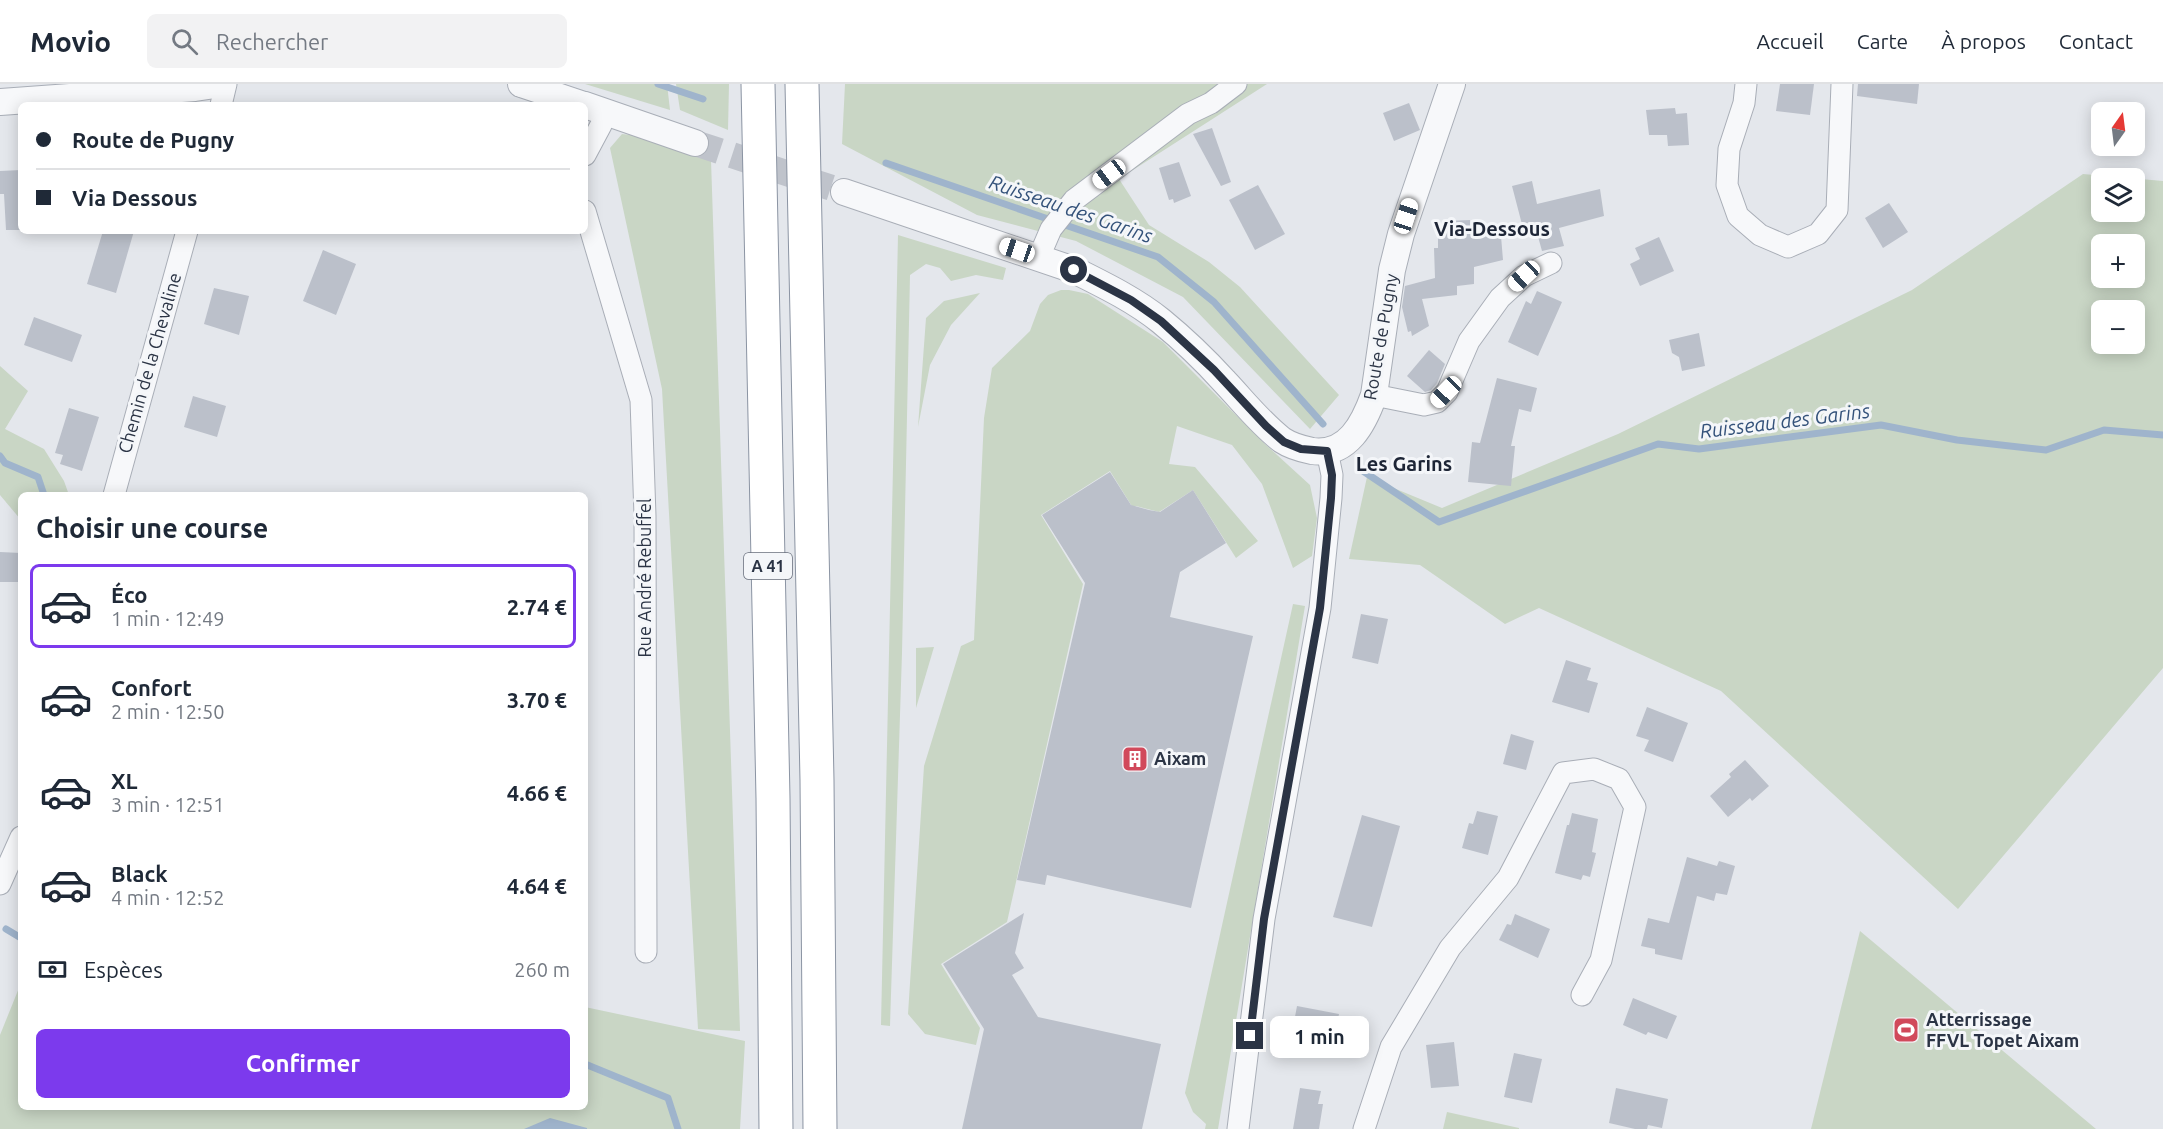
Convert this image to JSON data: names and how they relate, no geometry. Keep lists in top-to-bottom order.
{
  "streets": {
    "highway": ["A 41"],
    "street": ["Route de Pugny", "Chemin de la Chevaline", "Rue André Rebuffel"]
  },
  "districts": ["Via-Dessous", "Les Garins"],
  "water": ["Ruisseau des Garins"],
  "places": {
    "building": ["Aixam"],
    "sports": ["Atterrissage FFVL Topet Aixam"]
  },
  "north": "top",
  "page": {
    "header": "Movio",
    "search": "Rechercher",
    "nav": [
      "Accueil",
      "Carte",
      "À propos",
      "Contact"
    ],
    "map_buttons": ["+", "−"],
    "banner": ["Route de Pugny", "Via Dessous"],
    "heading": "Choisir une course",
    "list": [
      {
        "name": "Éco",
        "note": "1 min · 12:49",
        "value": "2.74 €"
      },
      {
        "name": "Confort",
        "note": "2 min · 12:50",
        "value": "3.70 €"
      },
      {
        "name": "XL",
        "note": "3 min · 12:51",
        "value": "4.66 €"
      },
      {
        "name": "Black",
        "note": "4 min · 12:52",
        "value": "4.64 €"
      }
    ],
    "pay": ["Espèces", "260 m"],
    "bubble": "1 min",
    "buttons": "Confirmer"
  }
}
